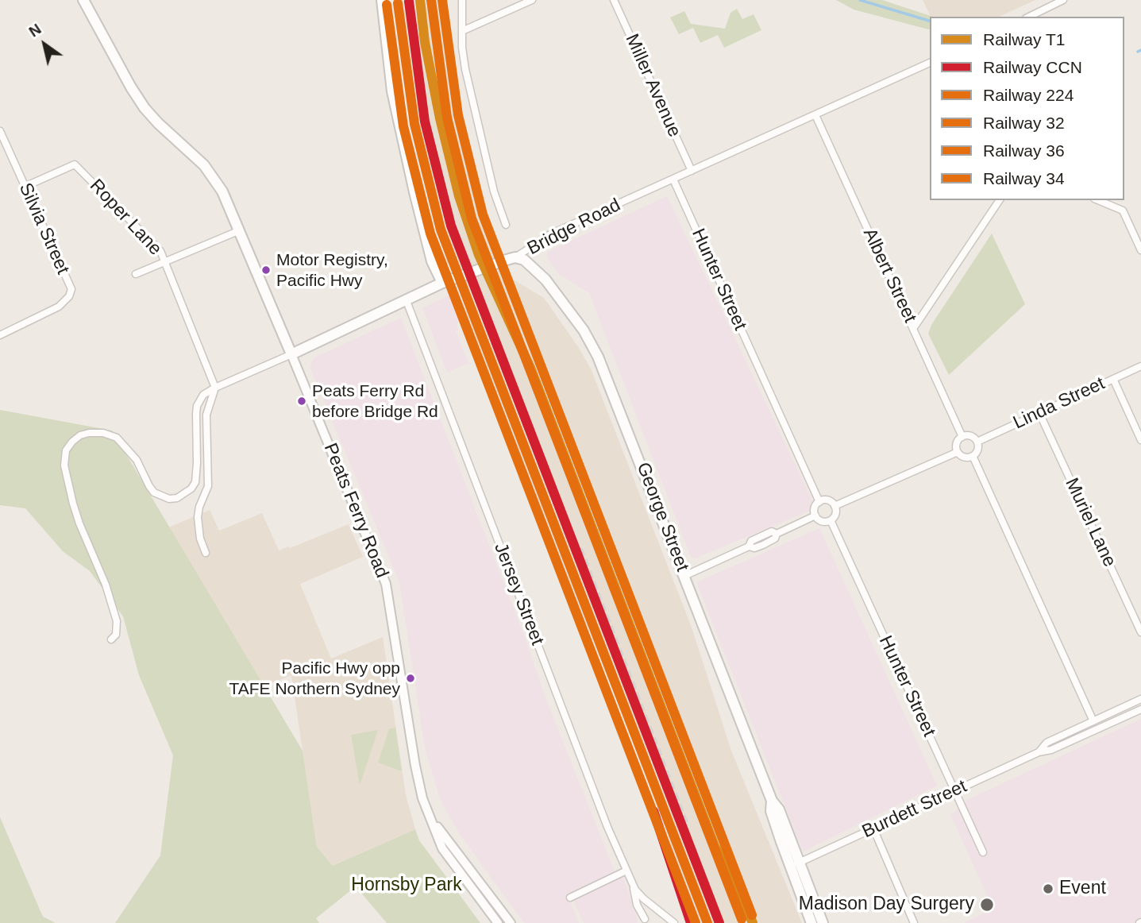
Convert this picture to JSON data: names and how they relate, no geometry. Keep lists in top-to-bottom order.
{
  "streets": {
    "main road": ["Bridge Road", "Peats Ferry Road", "George Street"],
    "street": [
      "Miller Avenue",
      "Roper Lane",
      "Silvia Street",
      "Albert Street",
      "Hunter Street",
      "Linda Street",
      "Muriel Lane",
      "Jersey Street",
      "Burdett Street"
    ]
  },
  "crossings": [
    ["Miller Avenue", "Bridge Road"],
    ["Roper Lane", "Bridge Road"],
    ["Roper Lane", "Silvia Street"],
    ["Bridge Road", "Albert Street"],
    ["Bridge Road", "Hunter Street"],
    ["Bridge Road", "Peats Ferry Road"],
    ["Bridge Road", "George Street"],
    ["Bridge Road", "Jersey Street"],
    ["Albert Street", "Linda Street"],
    ["Hunter Street", "Burdett Street"],
    ["Linda Street", "Muriel Lane"],
    ["George Street", "Burdett Street"]
  ],
  "parks": ["Hornsby Park"],
  "places": [
    "Motor Registry, Pacific Hwy",
    "Peats Ferry Rd before Bridge Rd",
    "Pacific Hwy opp TAFE Northern Sydney",
    "Event",
    "Madison Day Surgery"
  ],
  "lines": [
    "rail line T1",
    "rail line 224",
    "rail line 36",
    "rail line CCN",
    "rail line 32",
    "rail line 34"
  ],
  "legend": [
    "Railway T1",
    "Railway CCN",
    "Railway 224",
    "Railway 32",
    "Railway 36",
    "Railway 34"
  ],
  "north": "top left"
}
